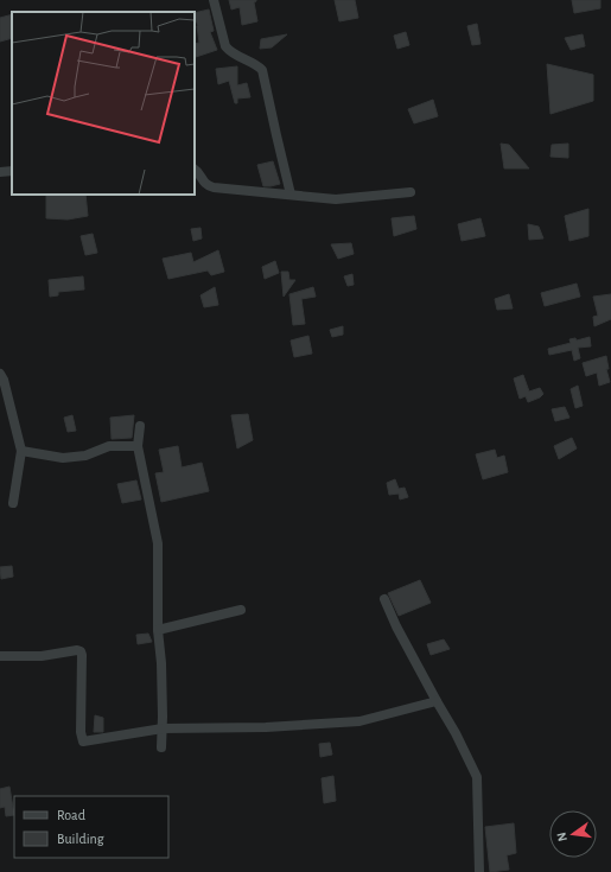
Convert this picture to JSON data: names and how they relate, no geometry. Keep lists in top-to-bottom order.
{
  "legend": ["Road", "Building"],
  "north": "left"
}
